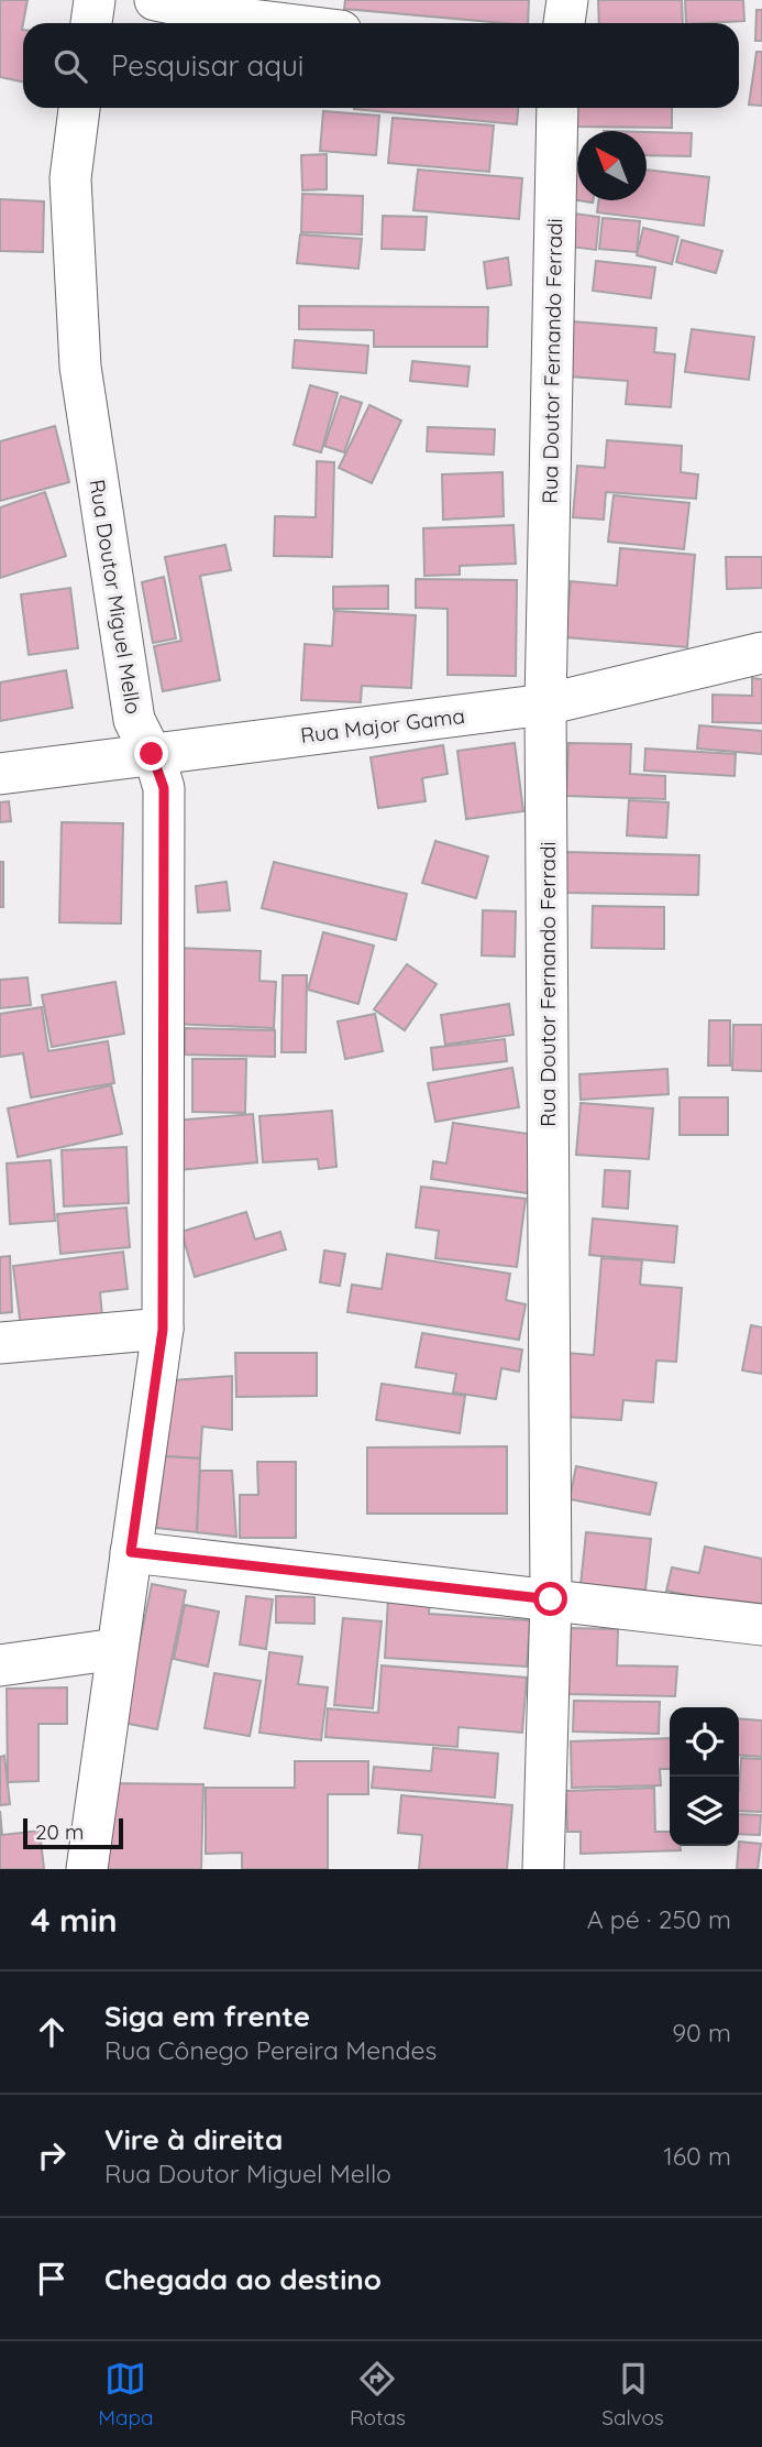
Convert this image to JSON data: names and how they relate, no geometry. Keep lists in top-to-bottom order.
{
  "streets": {
    "street": ["Rua Doutor Fernando Ferradi", "Rua Doutor Miguel Mello", "Rua Major Gama"]
  },
  "crossings": [
    ["Rua Doutor Fernando Ferradi", "Rua Major Gama"],
    ["Rua Doutor Miguel Mello", "Rua Major Gama"]
  ],
  "scale_bar": "20 m",
  "north": "top left",
  "page": {
    "search": "Pesquisar aqui",
    "scale": "20 m",
    "heading": ["4 min", "A pé · 250 m"],
    "list": [
      ["Siga em frente", "Rua Cônego Pereira Mendes", "90 m"],
      ["Vire à direita", "Rua Doutor Miguel Mello", "160 m"],
      "Chegada ao destino"
    ],
    "nav": ["Mapa", "Rotas", "Salvos"]
  }
}
